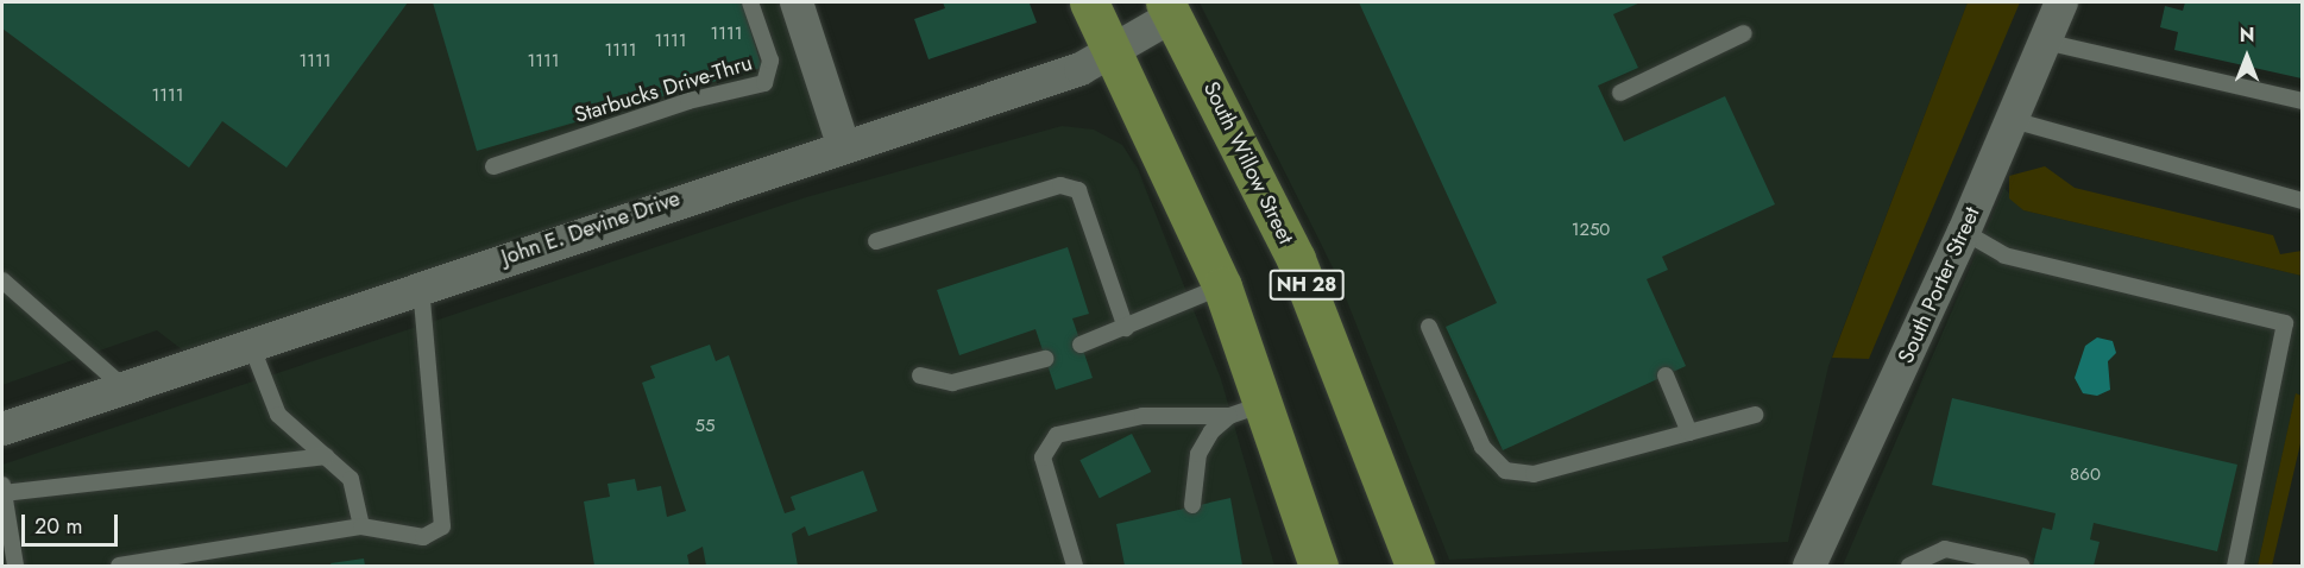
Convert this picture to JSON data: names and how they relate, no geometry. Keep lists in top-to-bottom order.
{
  "streets": {
    "main road": ["South Willow Street", "NH 28"],
    "street": ["John E. Devine Drive", "South Porter Street"],
    "lane": ["Starbucks Drive-Thru"]
  },
  "crossings": [
    ["South Willow Street", "John E. Devine Drive"]
  ],
  "house_numbers": [
    "1111",
    "1111",
    "1111",
    "1111",
    "1111",
    "1111",
    "1250",
    "55",
    "860"
  ],
  "scale_bar": "20 m",
  "north": "top"
}
